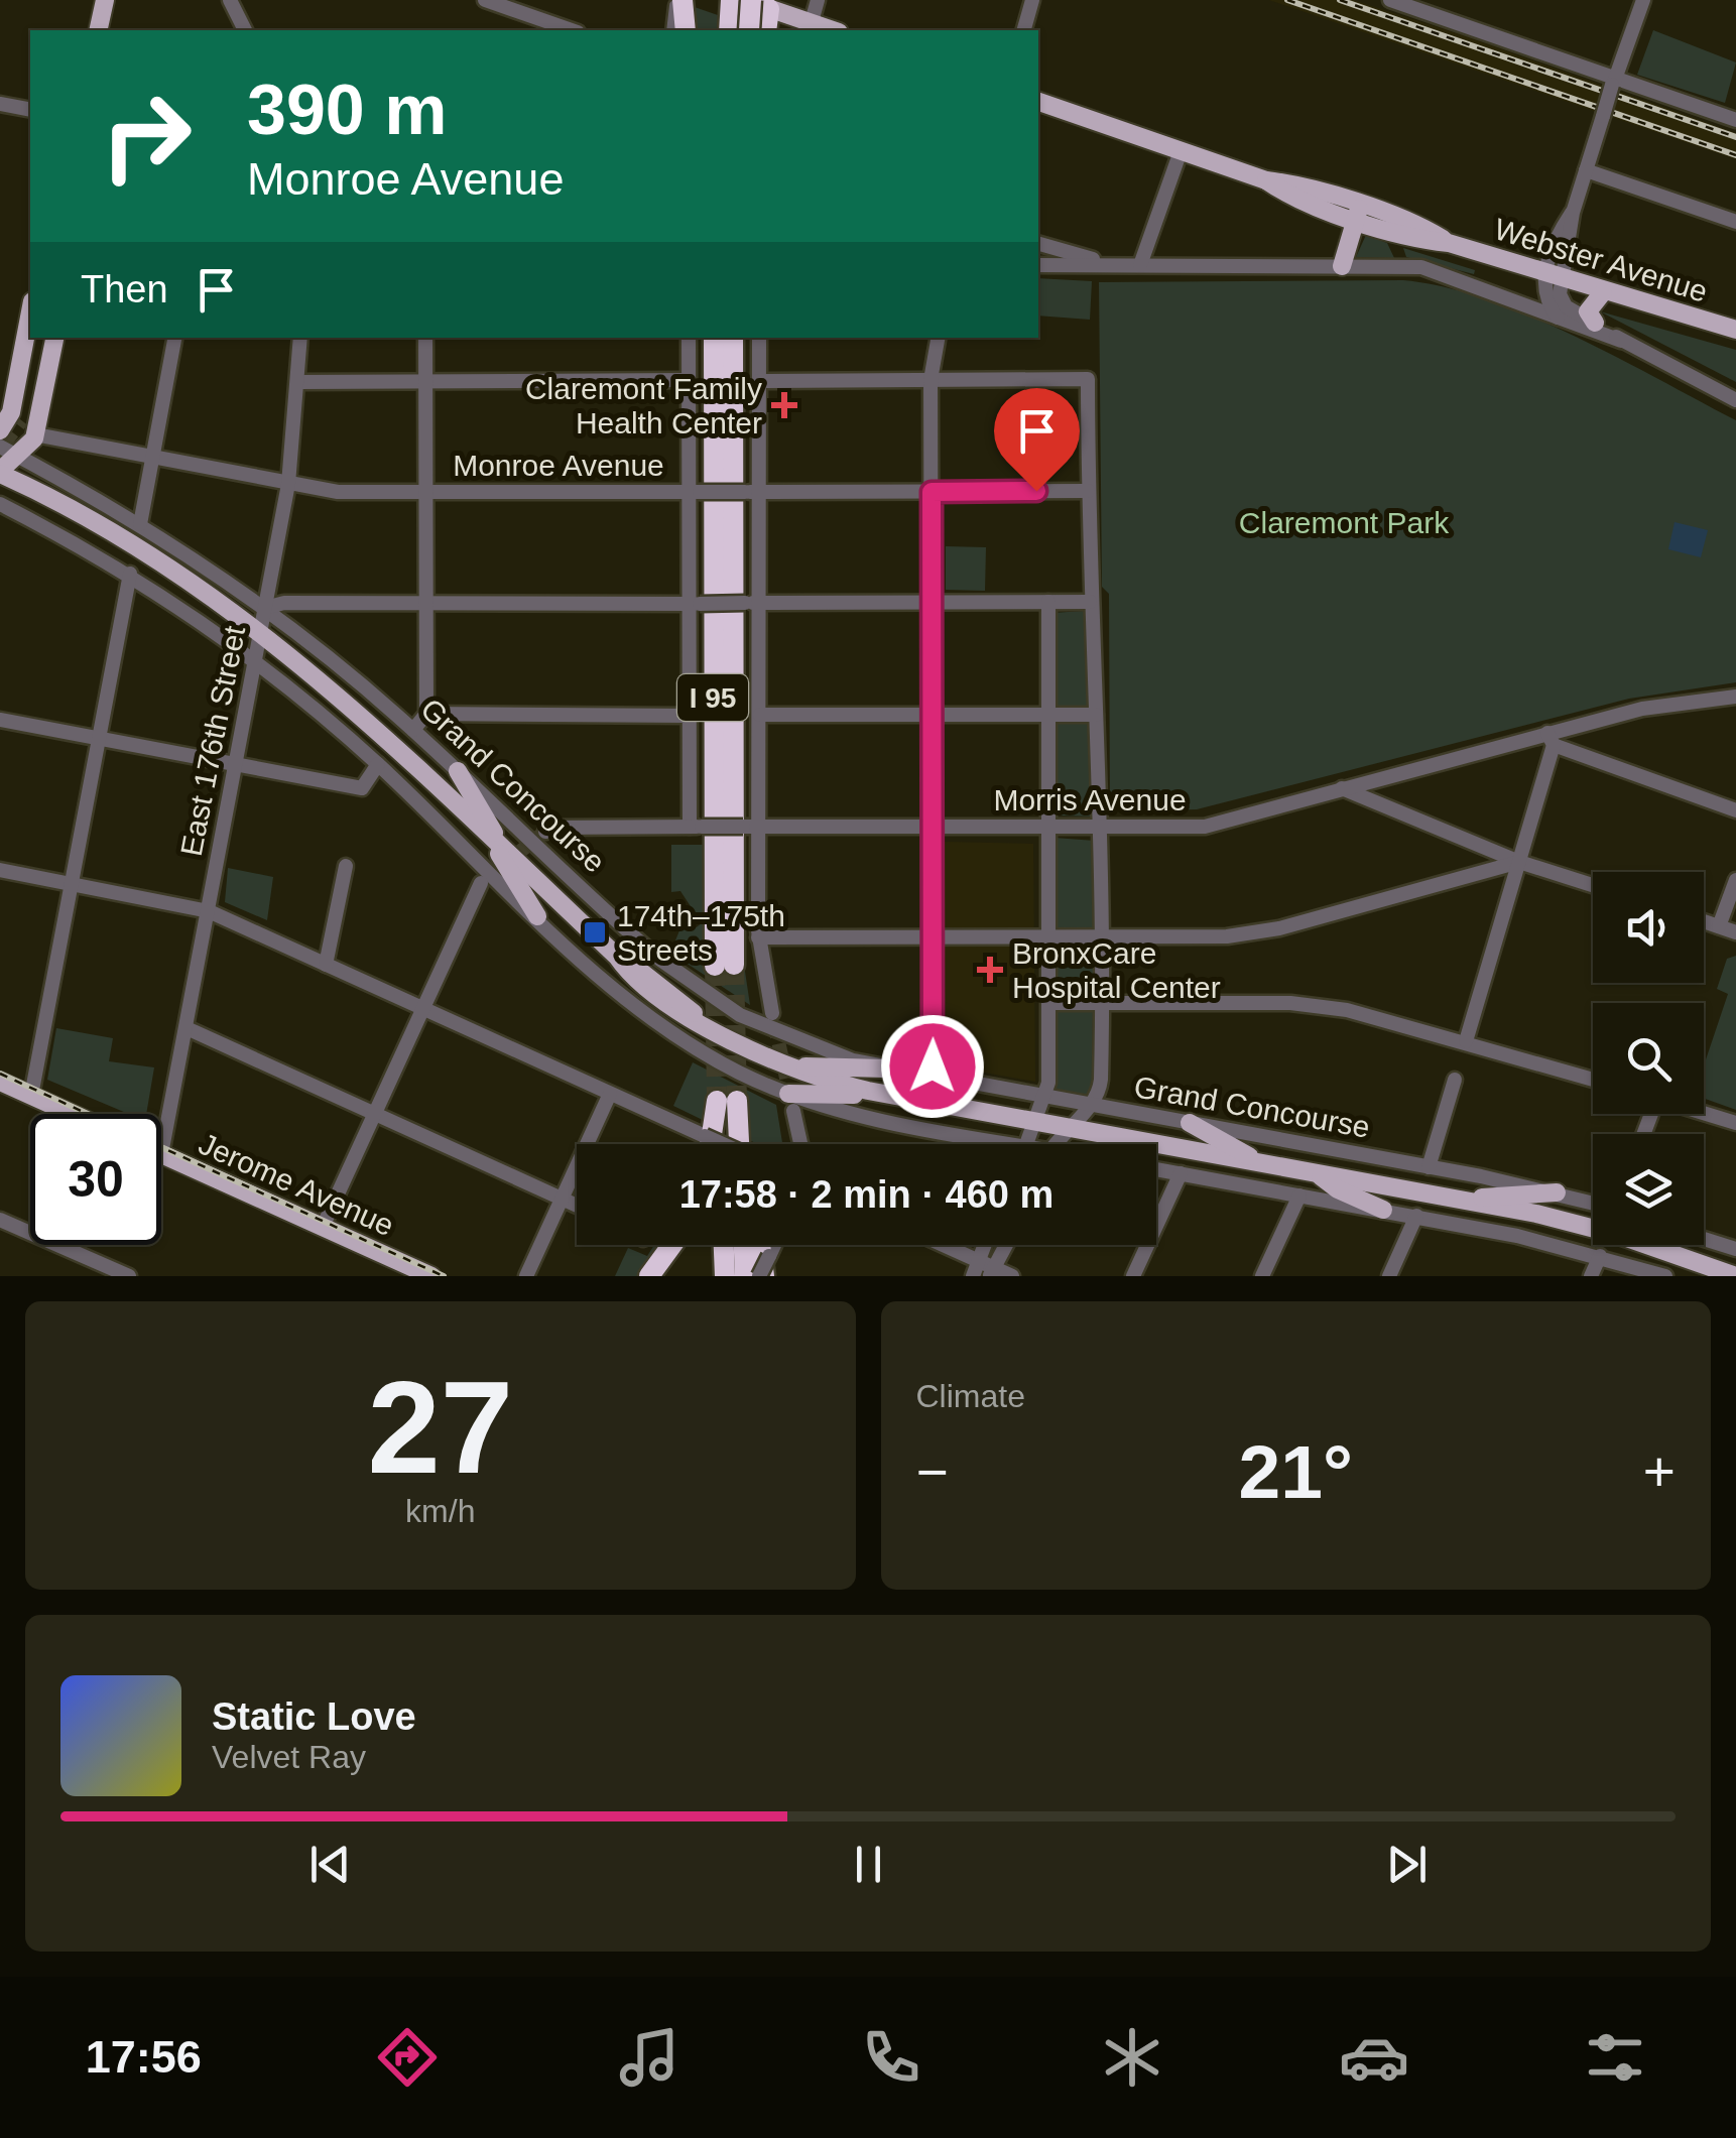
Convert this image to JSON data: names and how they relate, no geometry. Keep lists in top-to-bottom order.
{
  "streets": {
    "highway": ["I 95"],
    "main road": ["Webster Avenue", "Grand Concourse", "Jerome Avenue"],
    "street": ["Monroe Avenue", "East 176th Street", "Morris Avenue"]
  },
  "crossings": [
    ["Monroe Avenue", "East 176th Street"],
    ["East 176th Street", "Grand Concourse"],
    ["East 176th Street", "Jerome Avenue"]
  ],
  "parks": ["Claremont Park"],
  "places": {
    "health": ["Claremont Family Health Center", "BronxCare Hospital Center"],
    "transit": ["174th–175th Streets"]
  },
  "page": {
    "turn": ["390 m", "Monroe Avenue"],
    "then": "Then",
    "limit": "30",
    "trip": "17:58 · 2 min · 460 m",
    "tile": [
      ["27", "km/h"],
      "Climate"
    ],
    "heat": ["−", "21°", "+"],
    "song": ["Static Love", "Velvet Ray"],
    "tabs": "17:56"
  }
}
